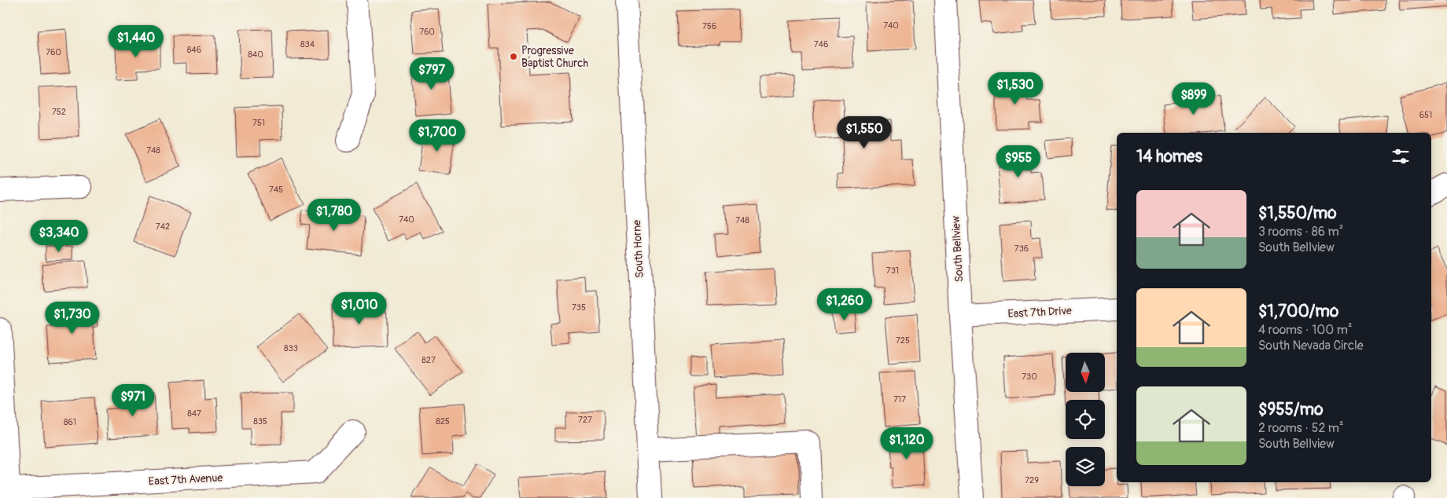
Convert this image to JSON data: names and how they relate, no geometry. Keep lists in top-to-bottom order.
{
  "streets": {
    "street": [
      "South Horne",
      "South Bellview",
      "East 7th Drive",
      "East 7th Avenue"
    ]
  },
  "crossings": [
    ["South Bellview", "East 7th Drive"]
  ],
  "places": ["Progressive Baptist Church"],
  "house_numbers": [
    "740",
    "756",
    "760",
    "834",
    "746",
    "846",
    "760",
    "840",
    "752",
    "651",
    "751",
    "748",
    "745",
    "740",
    "748",
    "742",
    "736",
    "731",
    "735",
    "725",
    "833",
    "827",
    "730",
    "717",
    "847",
    "727",
    "835",
    "825",
    "861",
    "729"
  ],
  "north": "bottom",
  "page": {
    "price": [
      "$1,440",
      "$797",
      "$1,530",
      "$899",
      "$1,550",
      "$1,700",
      "$955",
      "$1,780",
      "$3,340",
      "$1,260",
      "$1,010",
      "$1,730",
      "$971",
      "$1,120"
    ],
    "heading": "14 homes",
    "list": [
      {
        "name": "$1,550/mo",
        "note": "3 rooms · 86 m² · South Bellview"
      },
      {
        "name": "$1,700/mo",
        "note": "4 rooms · 100 m² · South Nevada Circle"
      },
      {
        "name": "$955/mo",
        "note": "2 rooms · 52 m² · South Bellview"
      }
    ]
  }
}
